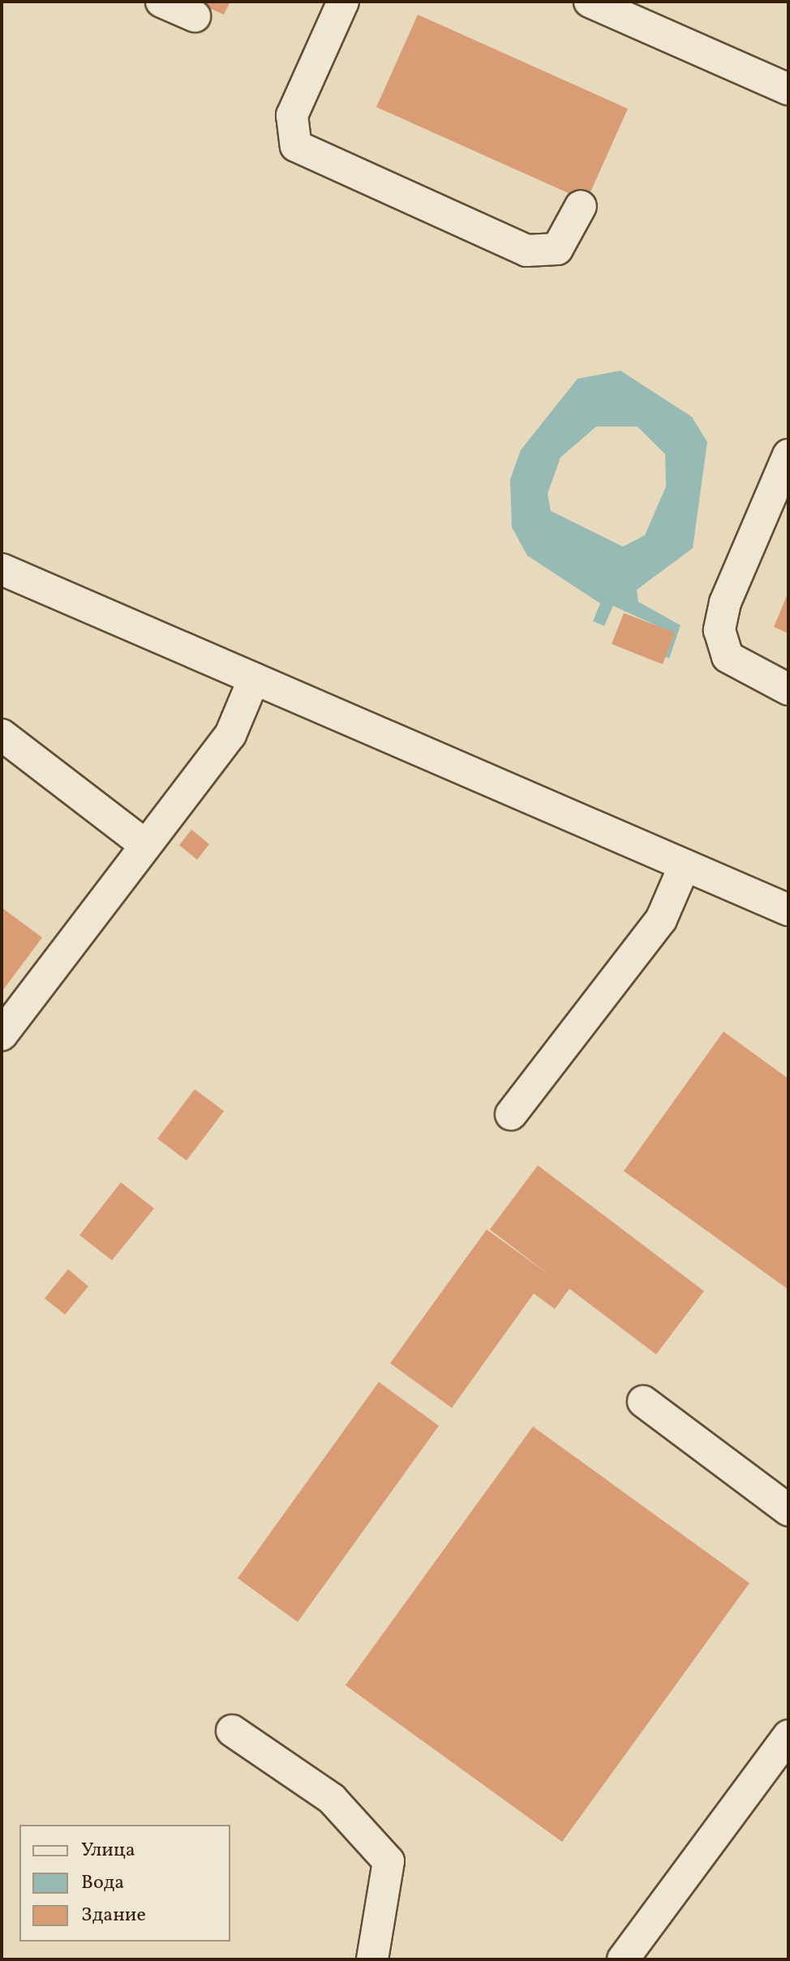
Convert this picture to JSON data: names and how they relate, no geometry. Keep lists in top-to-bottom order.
{
  "legend": ["Улица", "Вода", "Здание"]
}
